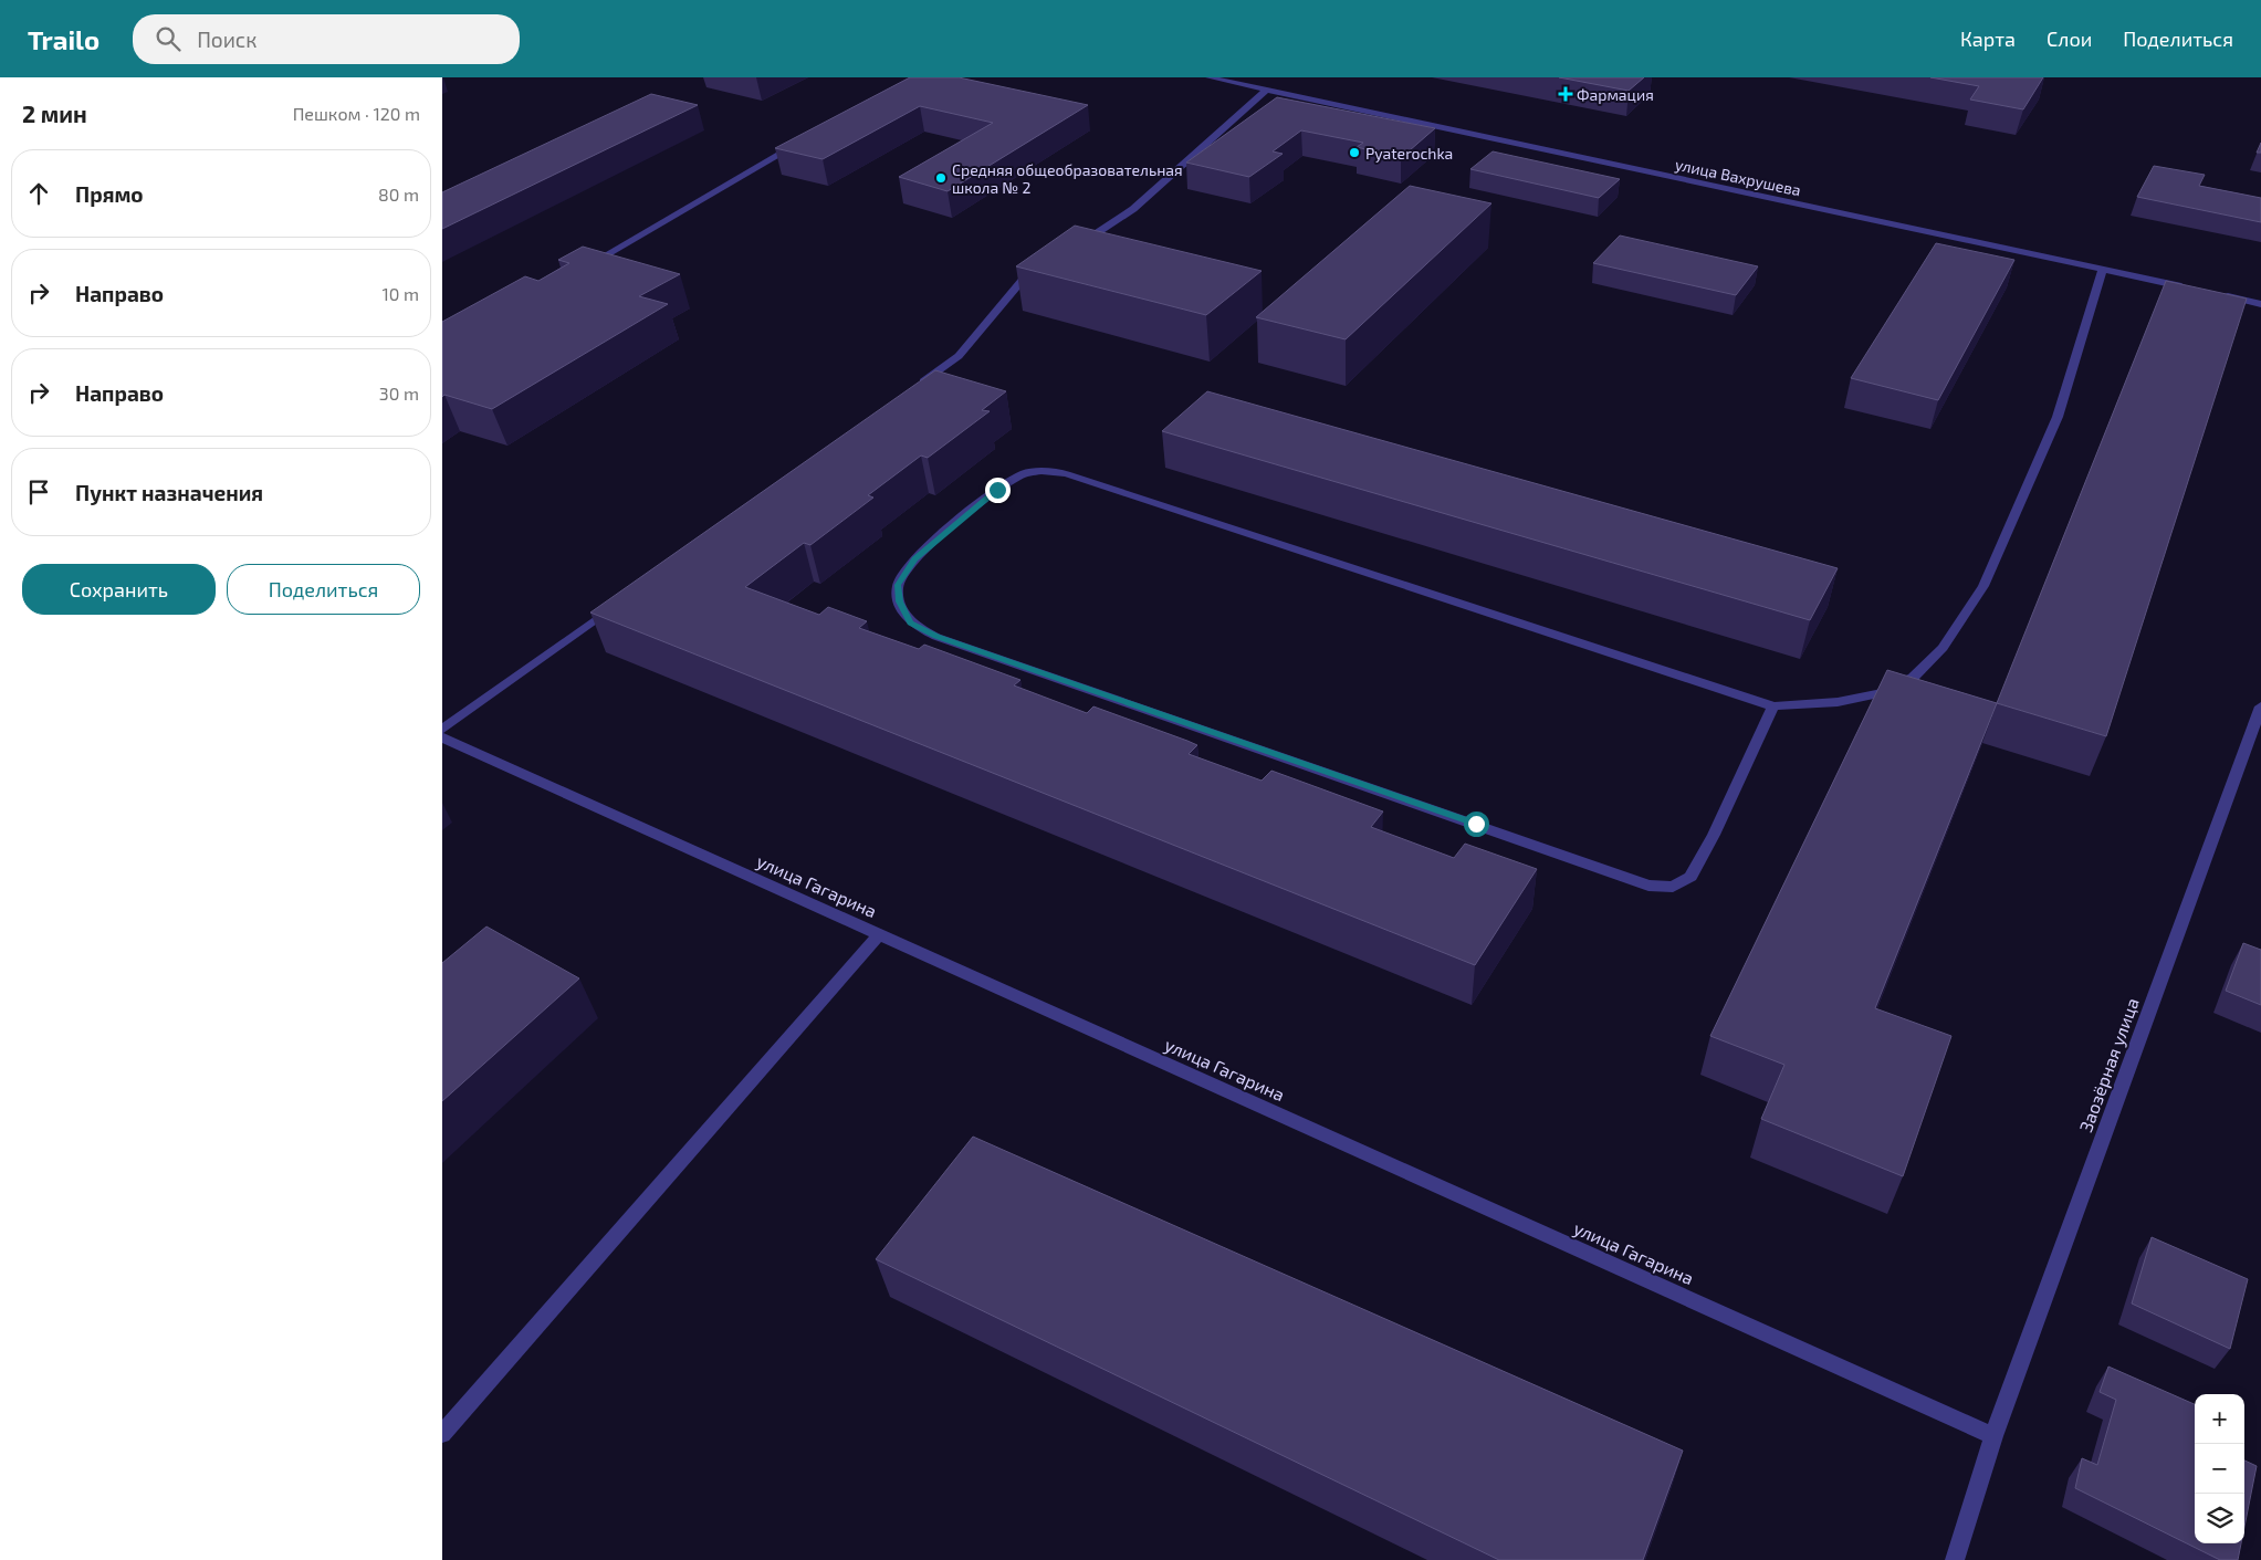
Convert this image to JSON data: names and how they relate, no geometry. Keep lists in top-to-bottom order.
{
  "streets": {
    "street": ["улица Вахрушева", "улица Гагарина", "Заозёрная улица"]
  },
  "crossings": [
    ["улица Гагарина", "Заозёрная улица"]
  ],
  "places": {
    "health": ["Фармация"],
    "other": ["Pyaterochka", "Средняя общеобразовательная школа № 2"]
  },
  "page": {
    "header": "Trailo",
    "search": "Поиск",
    "nav": ["Карта", "Слои", "Поделиться"],
    "heading": ["2 мин", "Пешком · 120 m"],
    "list": [
      ["Прямо", "80 m"],
      ["Направо", "10 m"],
      ["Направо", "30 m"],
      "Пункт назначения"
    ],
    "buttons": ["Сохранить", "Поделиться"],
    "map_buttons": ["+", "−"]
  }
}
